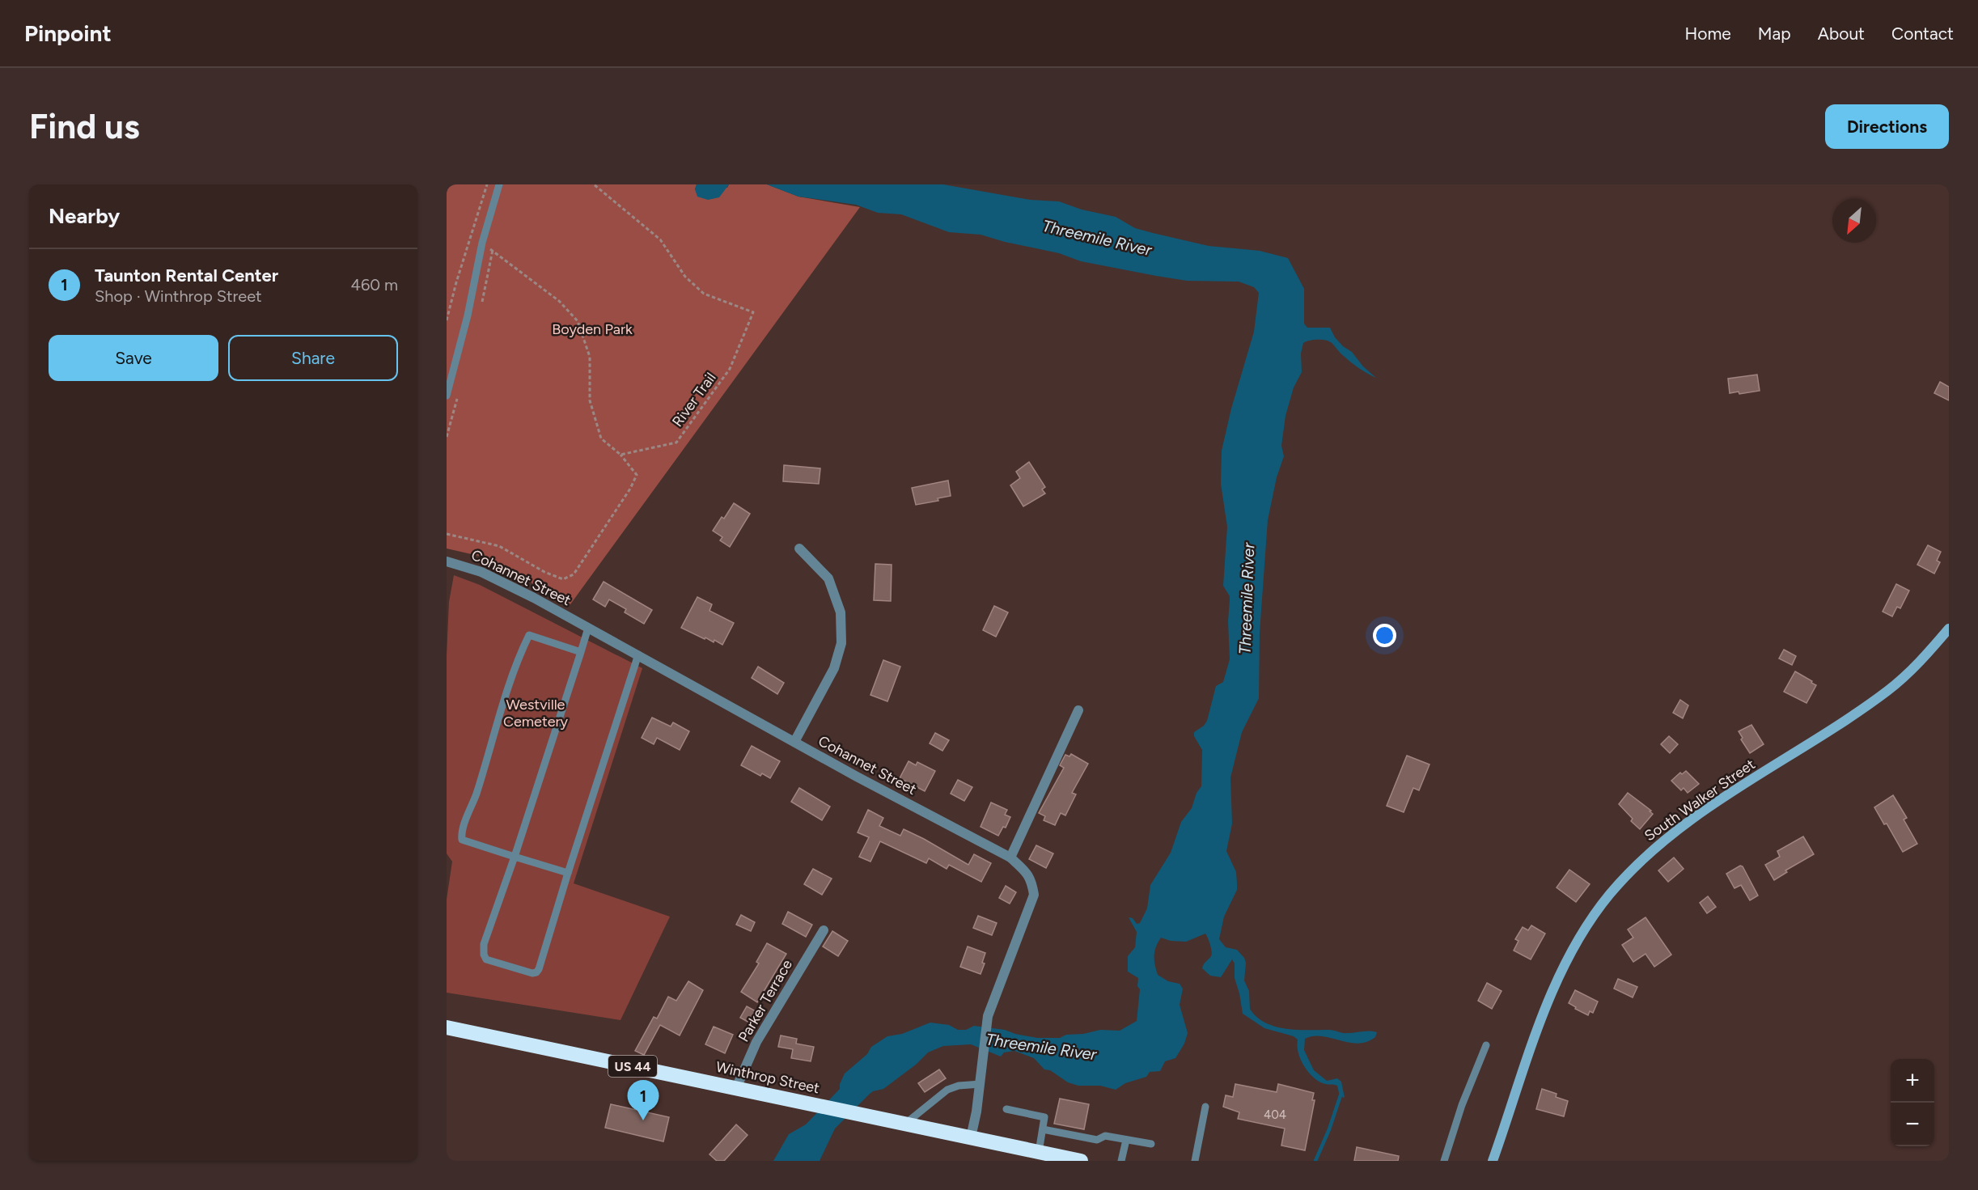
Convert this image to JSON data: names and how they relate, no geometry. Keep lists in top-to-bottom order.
{
  "streets": {
    "highway": ["US 44", "Winthrop Street"],
    "street": ["Cohannet Street", "South Walker Street", "Parker Terrace"],
    "path": ["River Trail"]
  },
  "crossings": [
    ["Cohannet Street", "Winthrop Street"],
    ["Parker Terrace", "Winthrop Street"]
  ],
  "water": ["Threemile River"],
  "parks": ["Boyden Park", "Westville Cemetery"],
  "house_numbers": ["404"],
  "north": "bottom left",
  "page": {
    "header": "Pinpoint",
    "nav": [
      "Home",
      "Map",
      "About",
      "Contact"
    ],
    "buttons": [
      "Directions",
      ["Save", "Share"]
    ],
    "title": "Find us",
    "heading": "Nearby",
    "list": [
      {
        "mark": "1",
        "name": "Taunton Rental Center",
        "note": "Shop · Winthrop Street",
        "value": "460 m"
      }
    ],
    "map_buttons": ["+", "−"],
    "pins": "1"
  }
}
